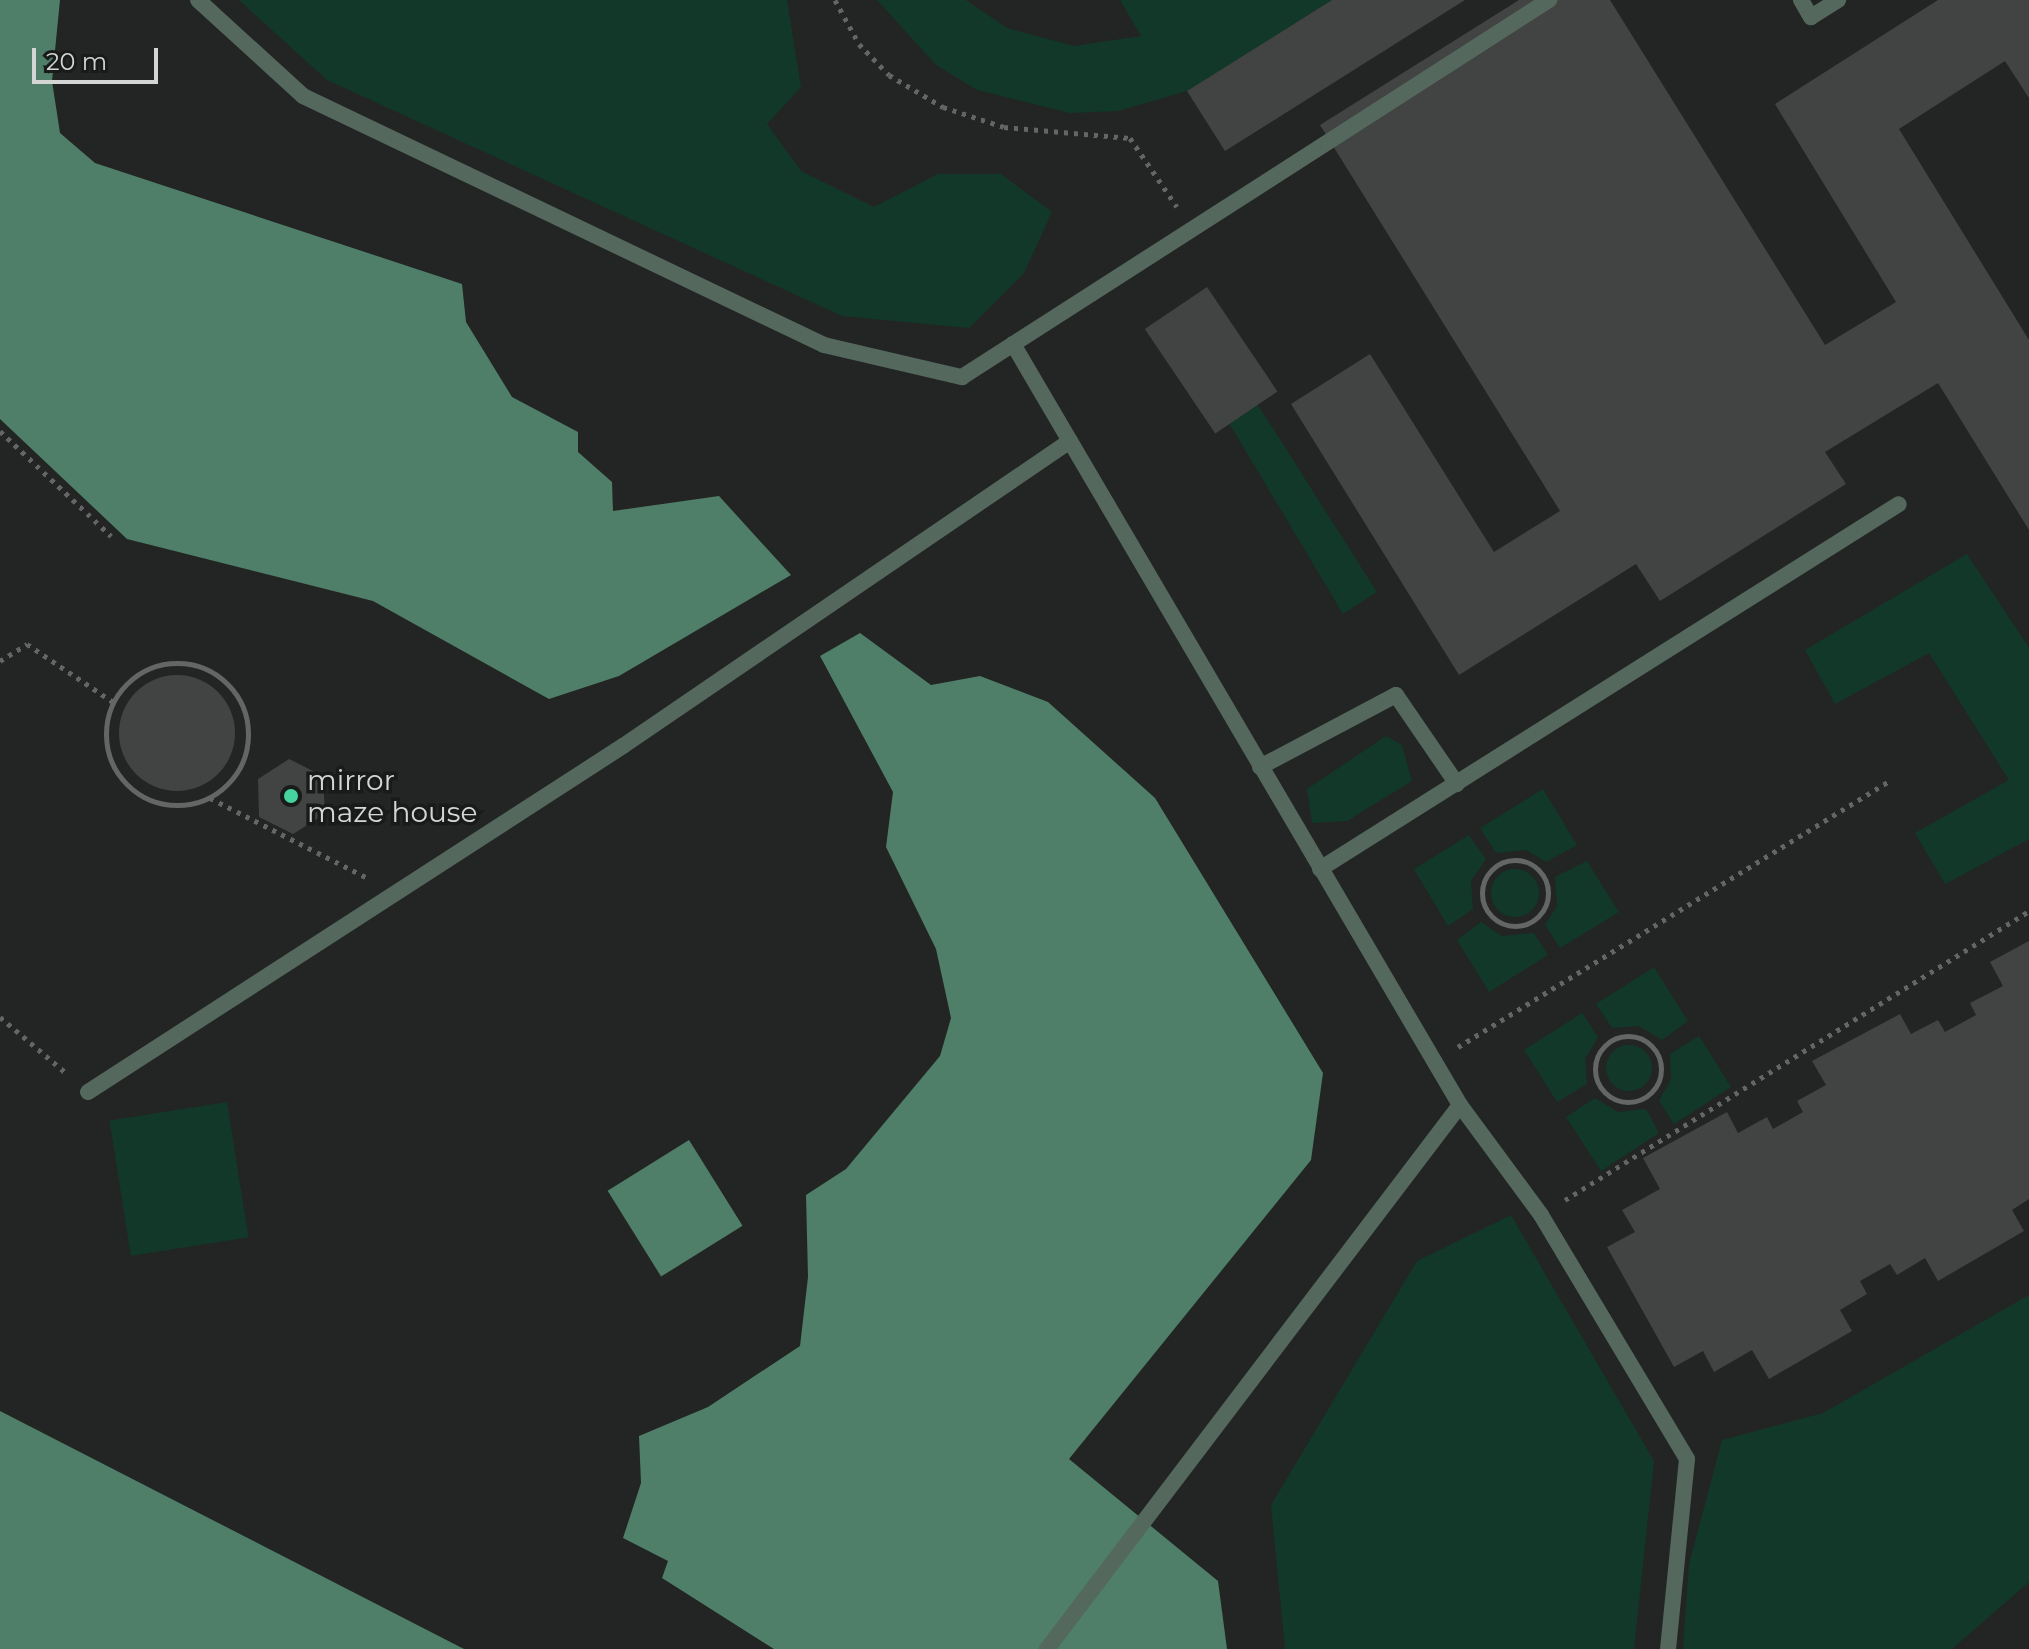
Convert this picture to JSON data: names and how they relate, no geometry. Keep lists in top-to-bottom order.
{
  "places": ["mirror maze house"],
  "scale_bar": "20 m"
}
